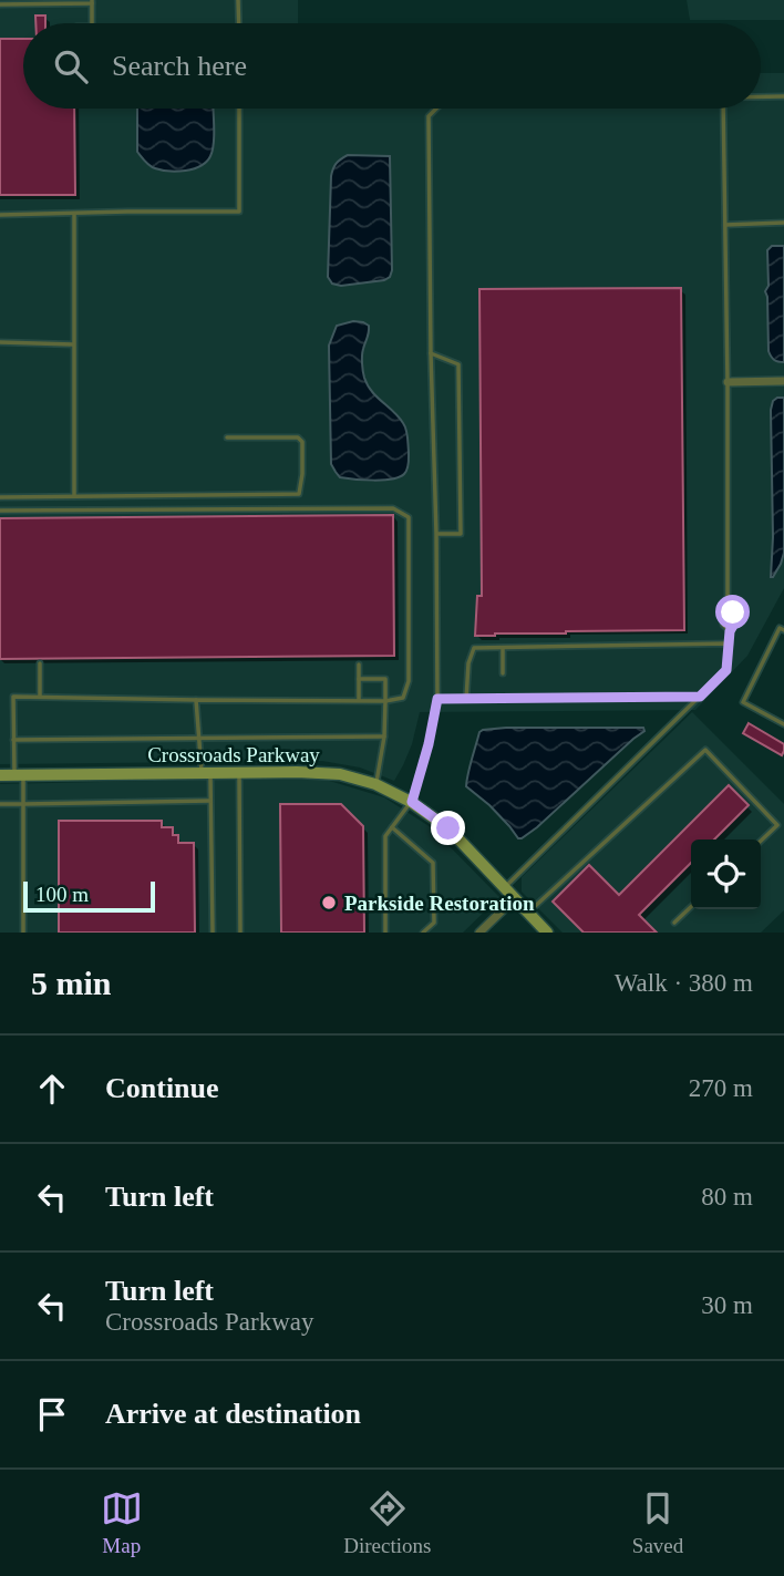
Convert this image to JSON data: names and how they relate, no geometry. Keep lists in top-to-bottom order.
{
  "streets": {
    "street": ["Crossroads Parkway"]
  },
  "places": ["Parkside Restoration"],
  "scale_bar": "100 m",
  "page": {
    "search": "Search here",
    "scale": "100 m",
    "heading": ["5 min", "Walk · 380 m"],
    "list": [
      ["Continue", "270 m"],
      ["Turn left", "80 m"],
      ["Turn left", "Crossroads Parkway", "30 m"],
      "Arrive at destination"
    ],
    "nav": ["Map", "Directions", "Saved"]
  }
}
